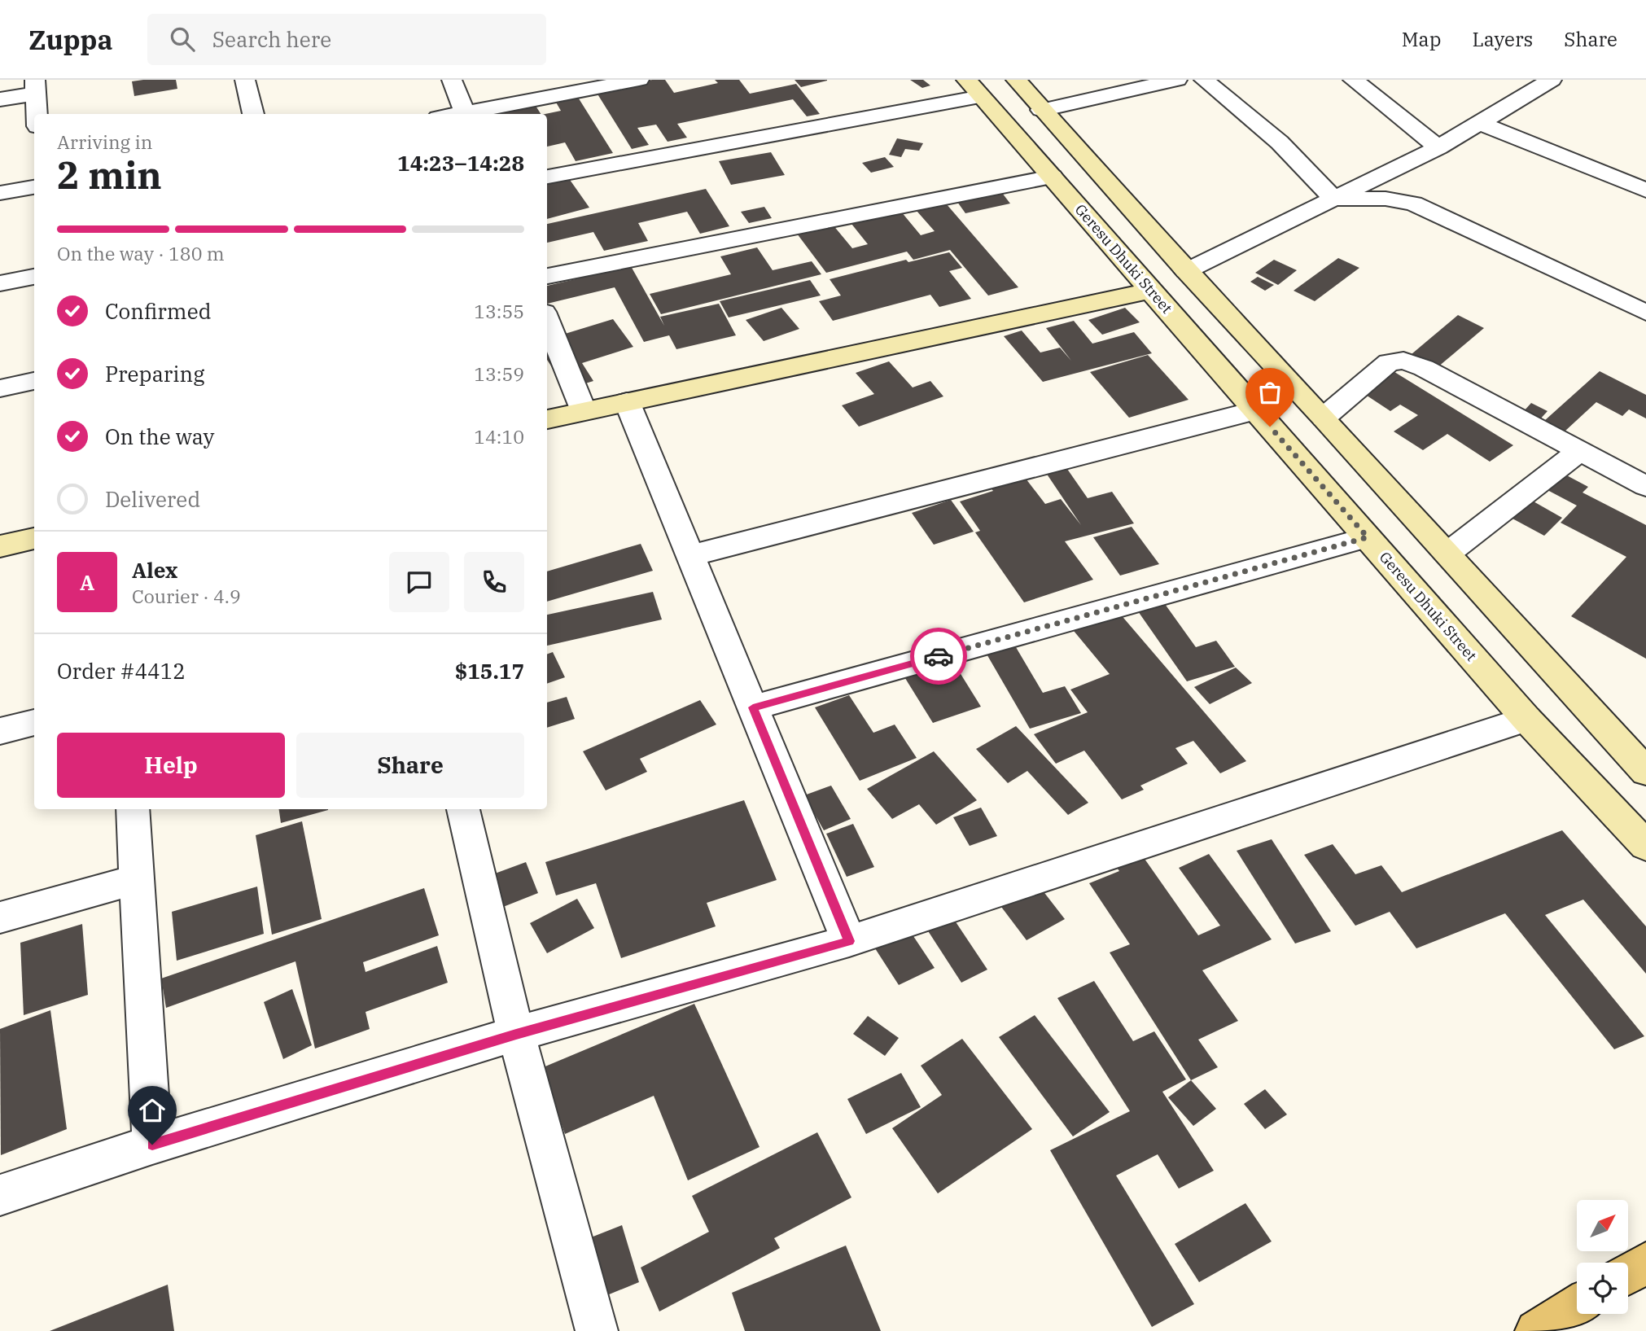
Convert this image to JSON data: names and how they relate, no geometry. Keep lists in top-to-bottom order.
{
  "streets": {
    "main road": ["Geresu Dhuki Street"]
  },
  "north": "top right",
  "page": {
    "header": "Zuppa",
    "search": "Search here",
    "nav": ["Map", "Layers", "Share"],
    "heading": ["2 min", "Arriving in", "14:23–14:28"],
    "panel": [
      "Alex",
      "Courier · 4.9",
      "Order #4412",
      "$15.17"
    ],
    "bar": "On the way · 180 m",
    "list": [
      ["Confirmed", "13:55"],
      ["Preparing", "13:59"],
      ["On the way", "14:10"],
      "Delivered"
    ],
    "round": "A",
    "buttons": ["Help", "Share"]
  }
}
